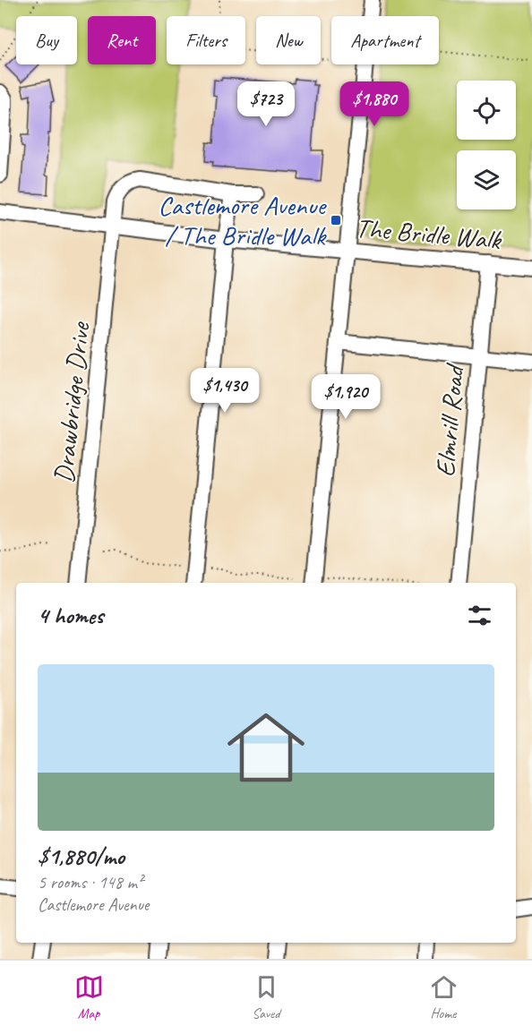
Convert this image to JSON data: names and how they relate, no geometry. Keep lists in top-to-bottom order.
{
  "streets": {
    "street": ["The Bridle Walk", "Drawbridge Drive", "Elmrill Road"]
  },
  "crossings": [
    ["The Bridle Walk", "Drawbridge Drive"],
    ["The Bridle Walk", "Elmrill Road"]
  ],
  "places": {
    "transit": ["Castlemore Avenue / The Bridle Walk"]
  },
  "page": {
    "chip": [
      "Buy",
      "Rent",
      "Filters",
      "New",
      "Apartment"
    ],
    "price": [
      "$723",
      "$1,880",
      "$1,430",
      "$1,920"
    ],
    "heading": "4 homes",
    "list": [
      {
        "name": "$1,880/mo",
        "note": "5 rooms · 148 m² · Castlemore Avenue"
      }
    ],
    "tabs": ["Map", "Saved", "Home"]
  }
}
